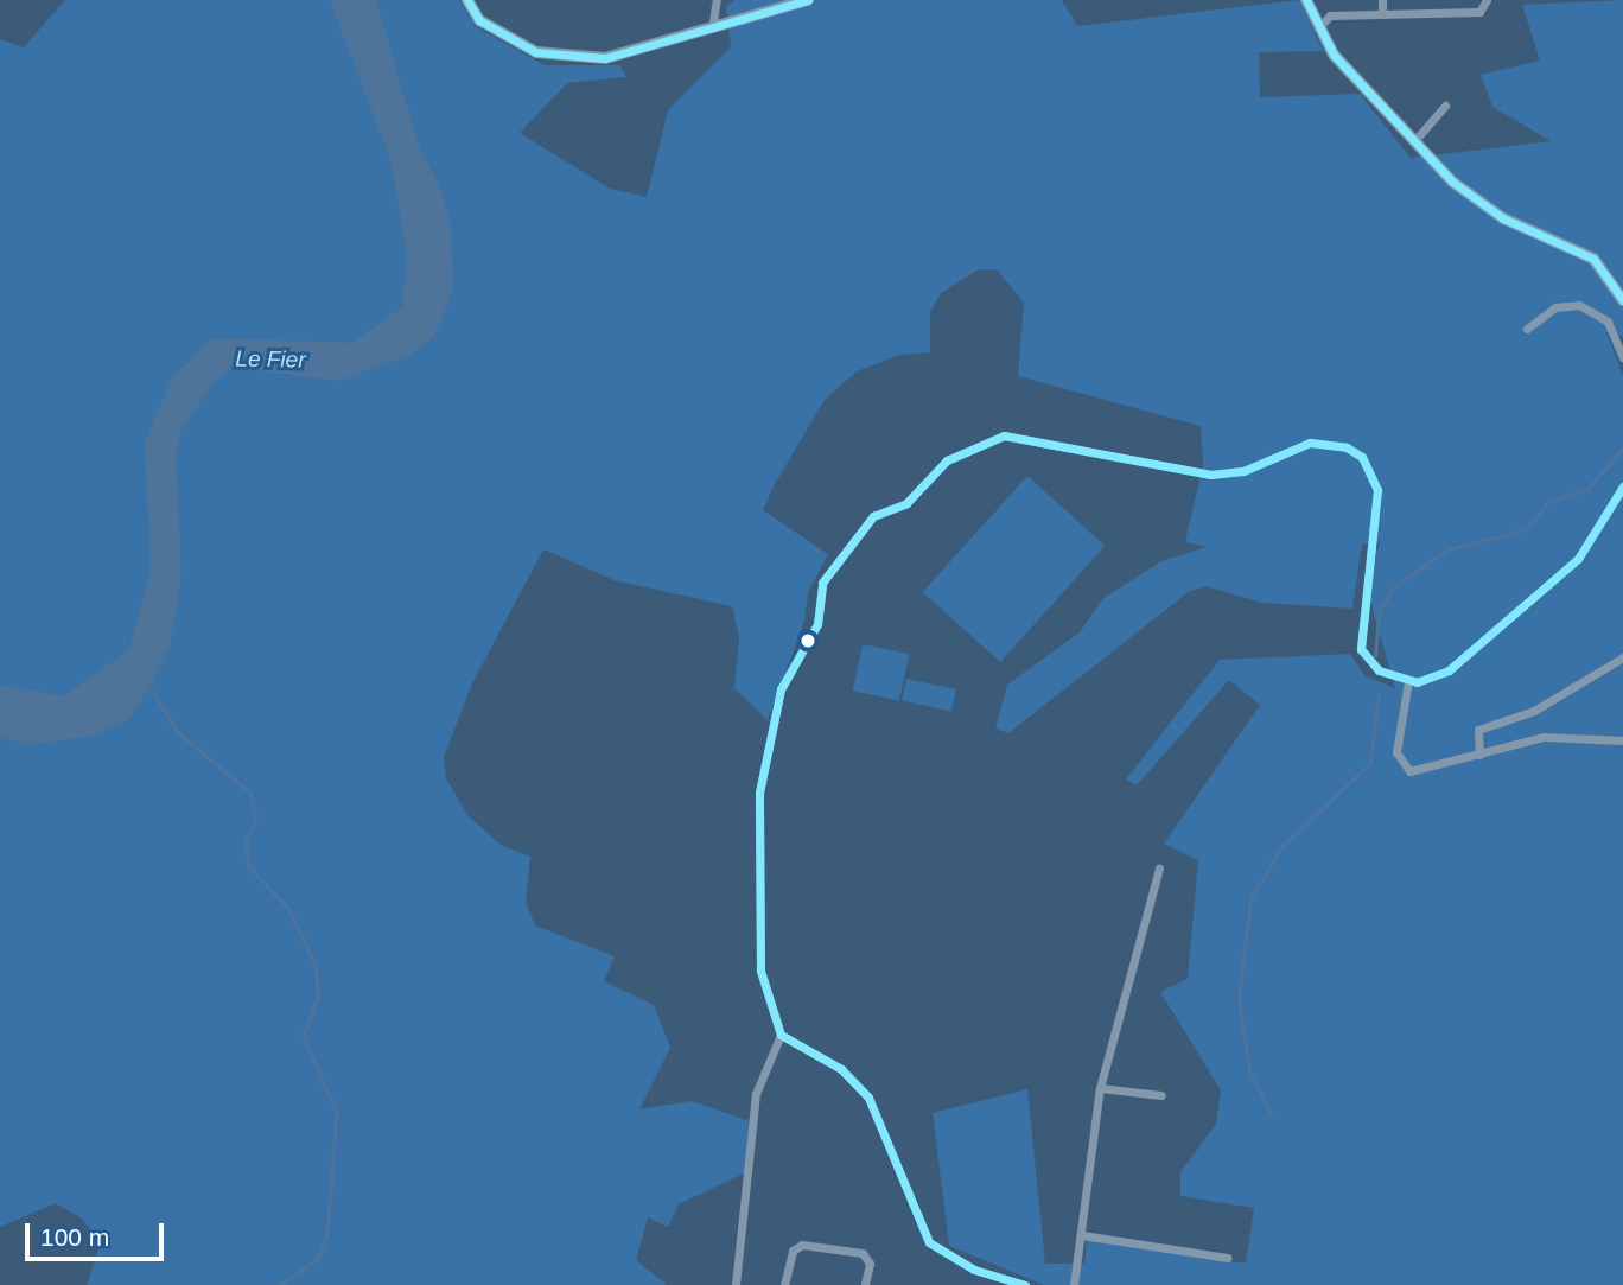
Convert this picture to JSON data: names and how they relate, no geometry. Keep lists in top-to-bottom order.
{
  "water": ["Le Fier"],
  "scale_bar": "100 m"
}
